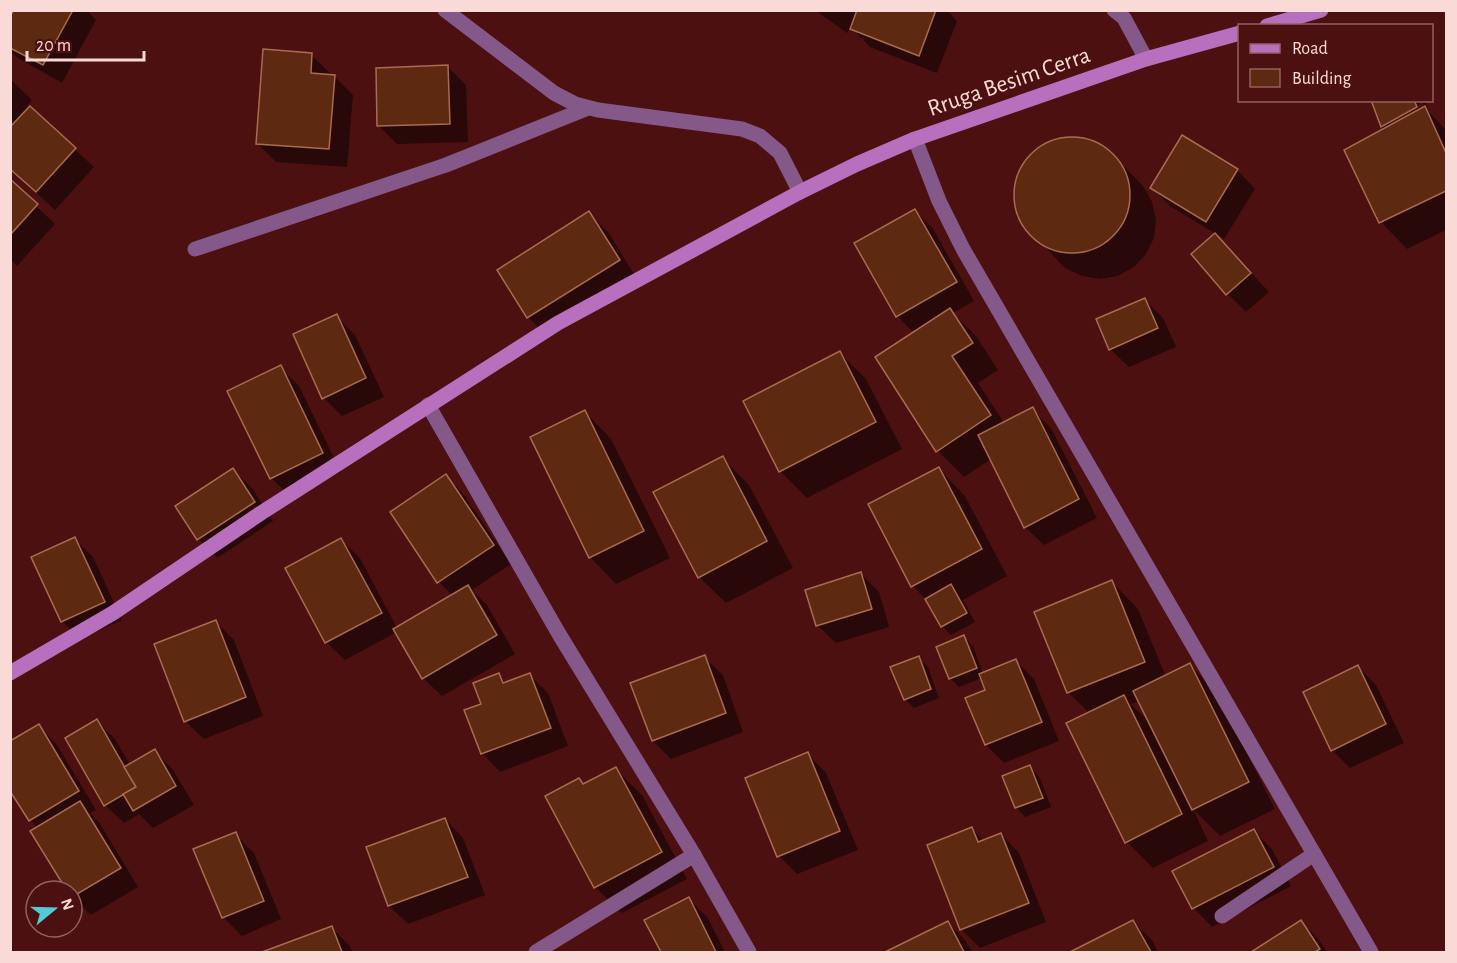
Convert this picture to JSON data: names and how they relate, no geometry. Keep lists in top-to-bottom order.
{
  "streets": {
    "street": ["Rruga Besim Cerra"]
  },
  "legend": ["Road", "Building"],
  "scale_bar": "20 m",
  "north": "right"
}
